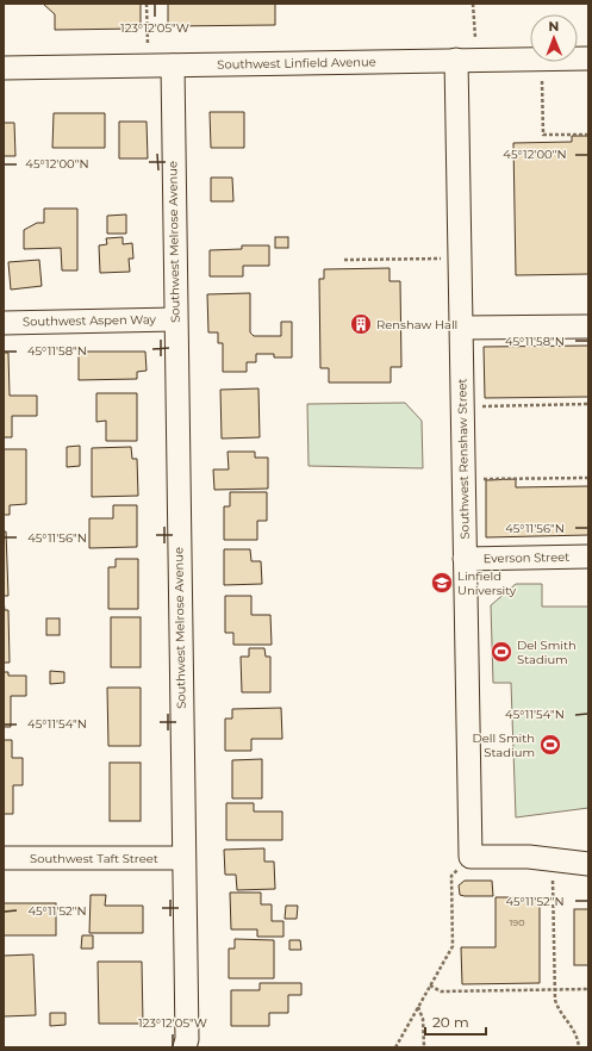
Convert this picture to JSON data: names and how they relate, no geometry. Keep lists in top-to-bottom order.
{
  "streets": {
    "street": [
      "Southwest Linfield Avenue",
      "Southwest Melrose Avenue",
      "Southwest Aspen Way",
      "Southwest Renshaw Street",
      "Everson Street",
      "Southwest Taft Street"
    ]
  },
  "crossings": [
    ["Southwest Linfield Avenue", "Southwest Melrose Avenue"],
    ["Southwest Linfield Avenue", "Southwest Renshaw Street"],
    ["Southwest Melrose Avenue", "Southwest Aspen Way"],
    ["Southwest Melrose Avenue", "Southwest Taft Street"],
    ["Southwest Renshaw Street", "Everson Street"]
  ],
  "places": {
    "building": ["Renshaw Hall"],
    "school or university": ["Linfield University"],
    "sports": ["Del Smith Stadium", "Dell Smith Stadium"]
  },
  "house_numbers": ["190"],
  "scale_bar": "20 m",
  "north": "top",
  "coordinates": [
    "123°12'05\"W",
    "45°12'00\"N",
    "45°11'58\"N",
    "45°11'56\"N",
    "45°11'54\"N",
    "45°11'52\"N"
  ]
}
